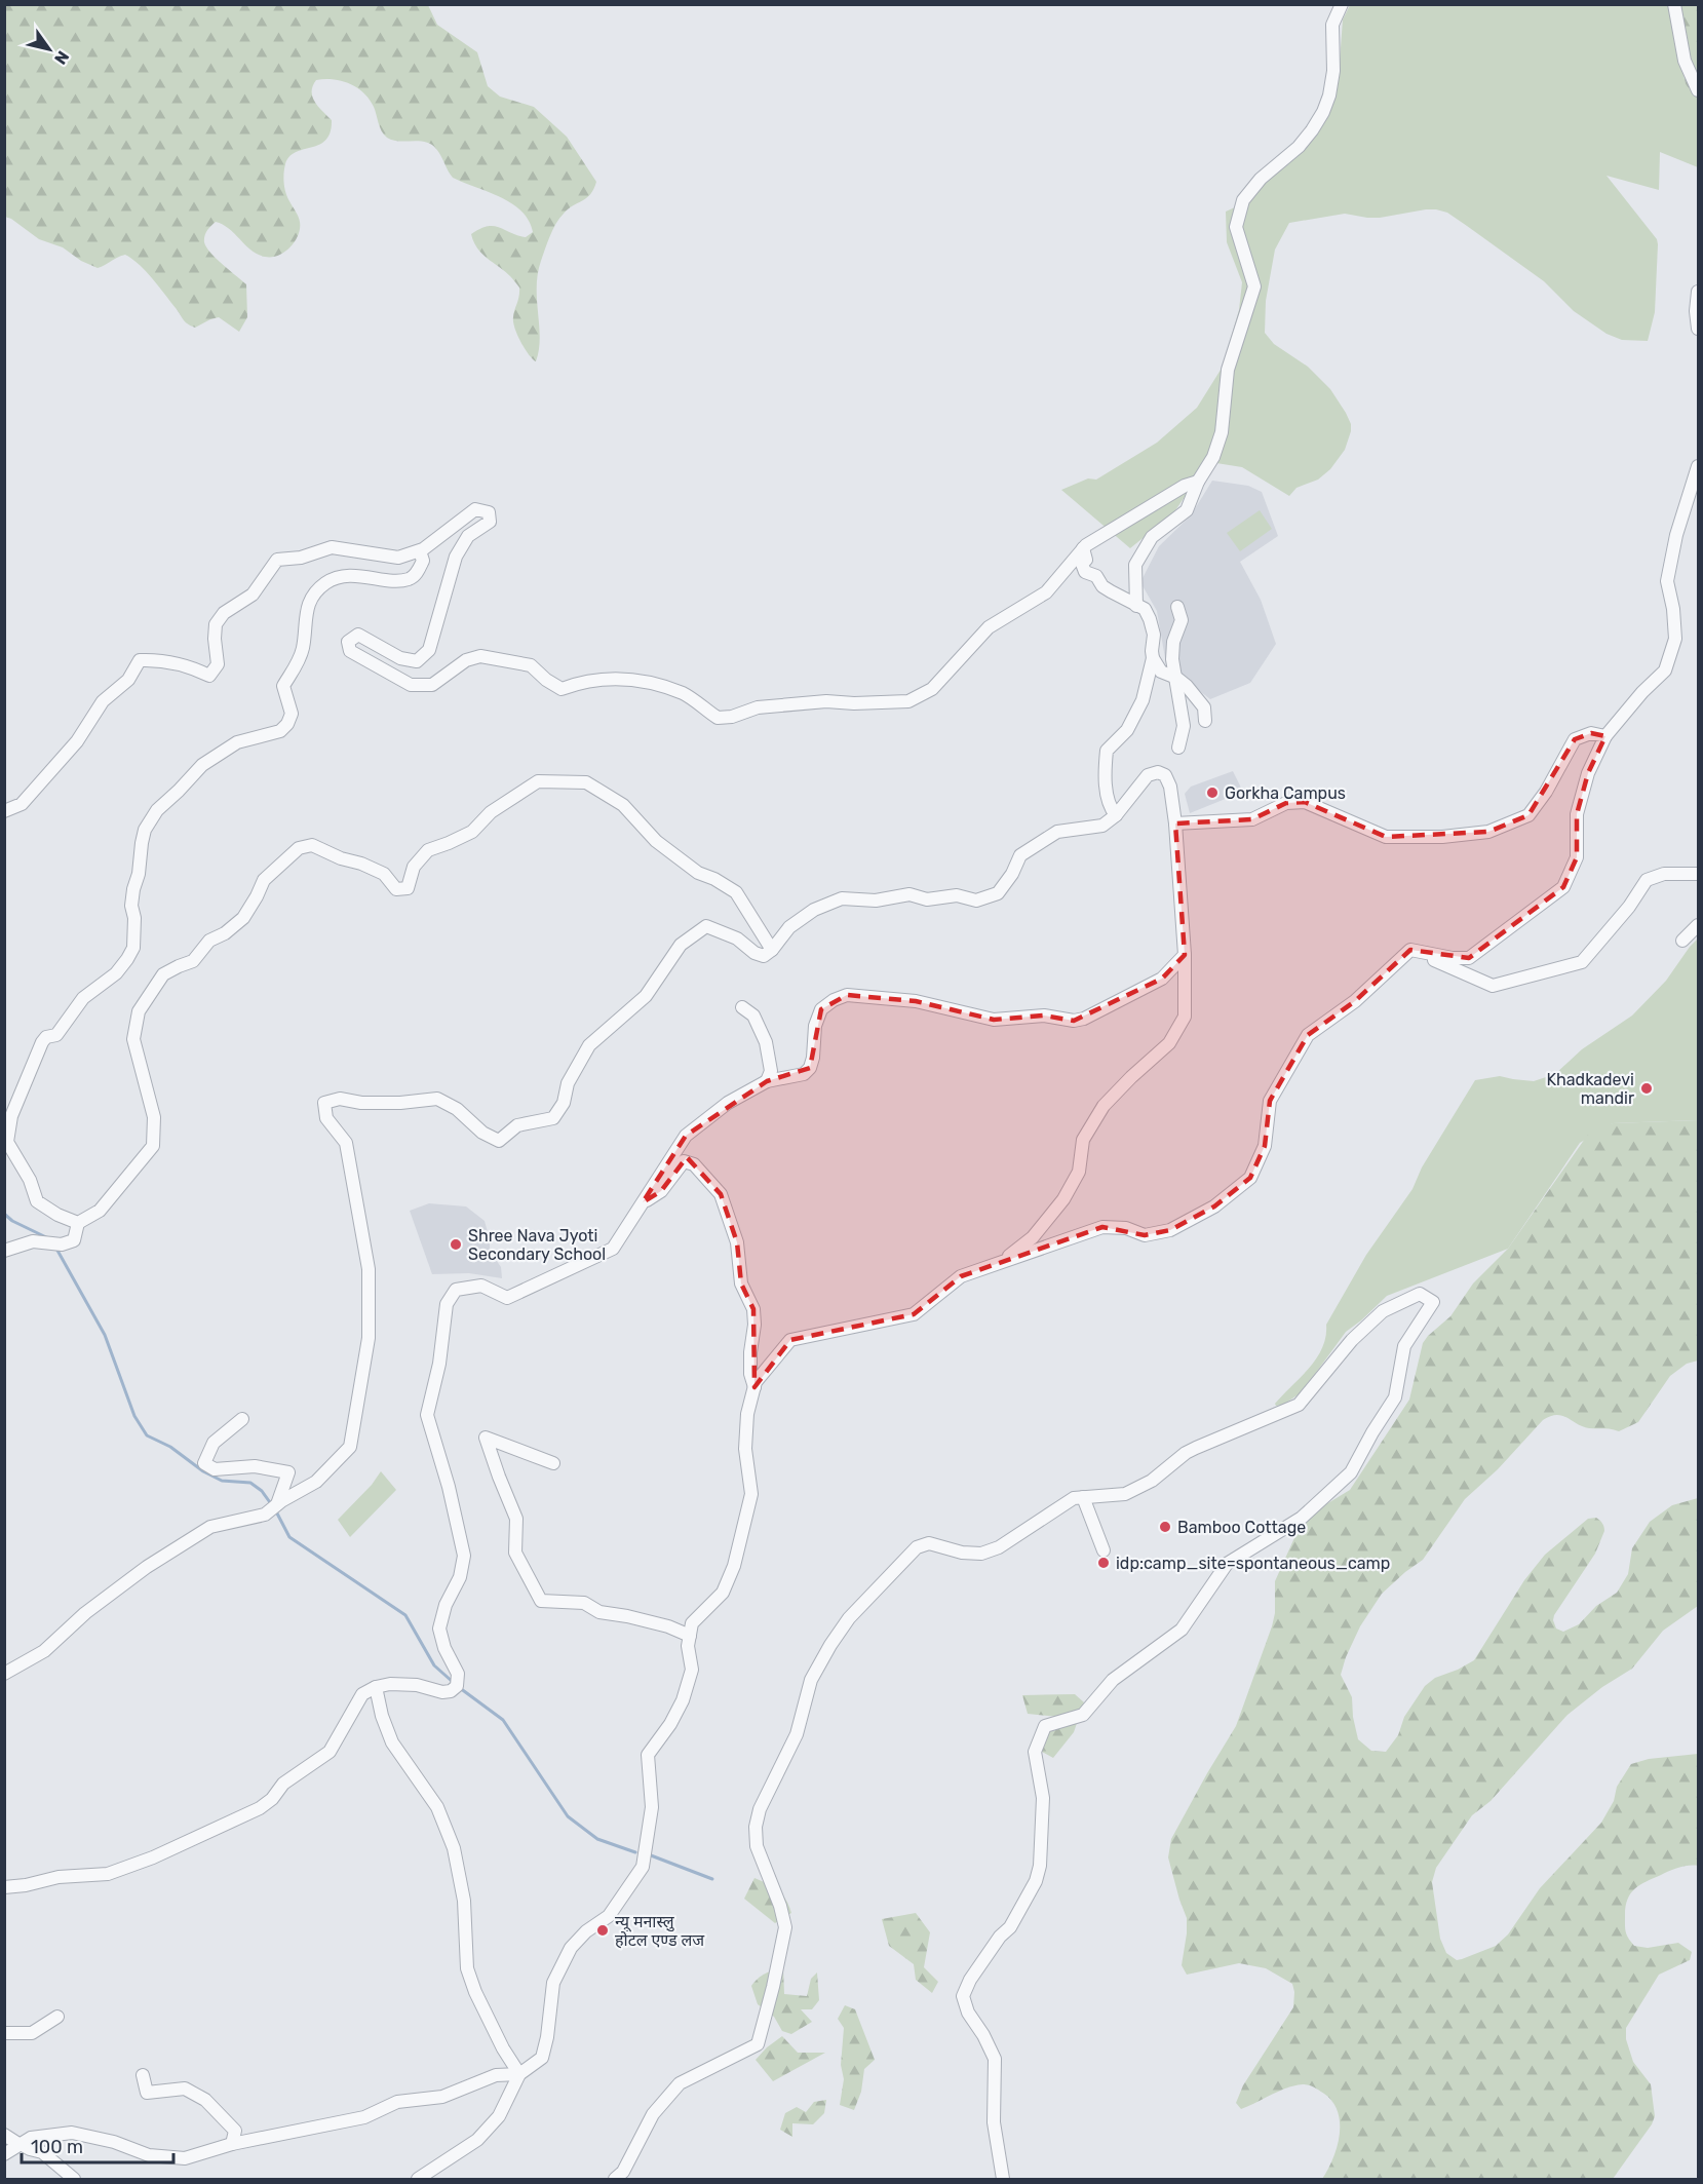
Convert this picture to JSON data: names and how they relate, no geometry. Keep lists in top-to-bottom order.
{
  "places": [
    "Gorkha Campus",
    "Khadkadevi mandir",
    "Shree Nava Jyoti Secondary School",
    "Bamboo Cottage",
    "idp:camp_site=spontaneous_camp",
    "न्यू मनास्लु होटल एण्ड लज"
  ],
  "scale_bar": "100 m",
  "north": "bottom right"
}
